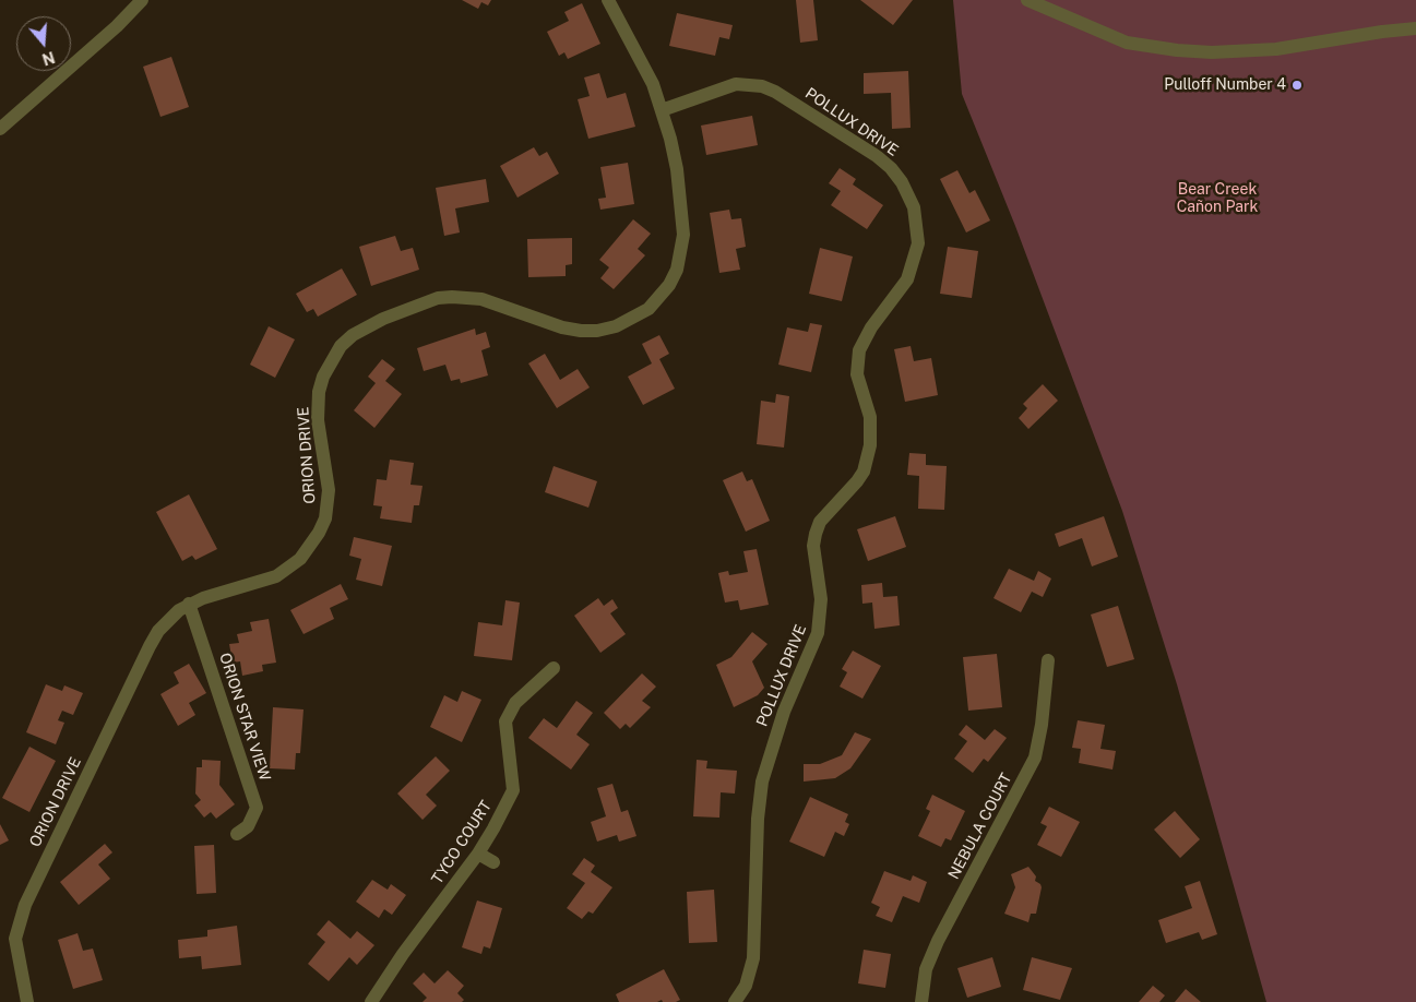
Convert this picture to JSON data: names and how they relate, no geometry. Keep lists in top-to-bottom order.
{
  "streets": {
    "street": [
      "POLLUX DRIVE",
      "ORION DRIVE",
      "ORION STAR VIEW",
      "NEBULA COURT",
      "TYCO COURT"
    ]
  },
  "crossings": [
    ["POLLUX DRIVE", "ORION DRIVE"],
    ["ORION DRIVE", "ORION STAR VIEW"]
  ],
  "parks": ["Bear Creek Cañon Park"],
  "places": ["Pulloff Number 4"],
  "north": "bottom"
}
